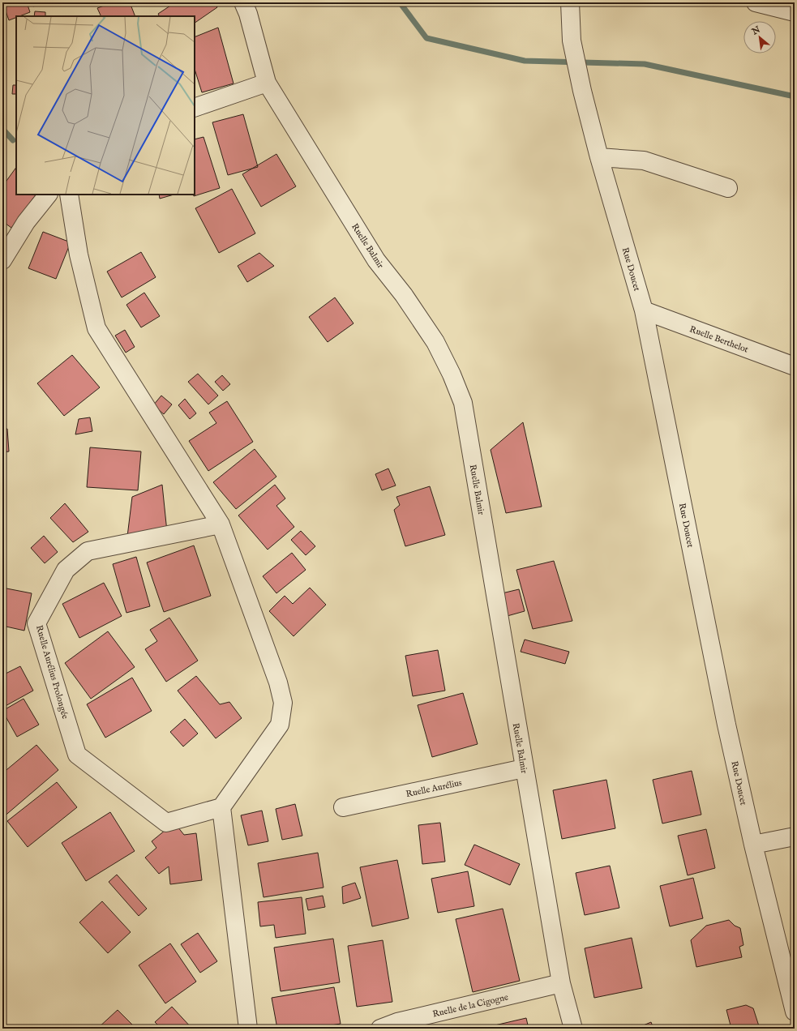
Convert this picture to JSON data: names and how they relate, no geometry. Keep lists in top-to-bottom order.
{
  "streets": {
    "street": [
      "Ruelle Balmir",
      "Rue Doucet",
      "Ruelle Berthelot",
      "Ruelle Aurélius Prolongée",
      "Ruelle Aurélius",
      "Ruelle de la Cigogne"
    ]
  },
  "crossings": [
    ["Ruelle Balmir", "Ruelle Aurélius"],
    ["Ruelle Balmir", "Ruelle de la Cigogne"],
    ["Rue Doucet", "Ruelle Berthelot"]
  ],
  "north": "top left"
}
